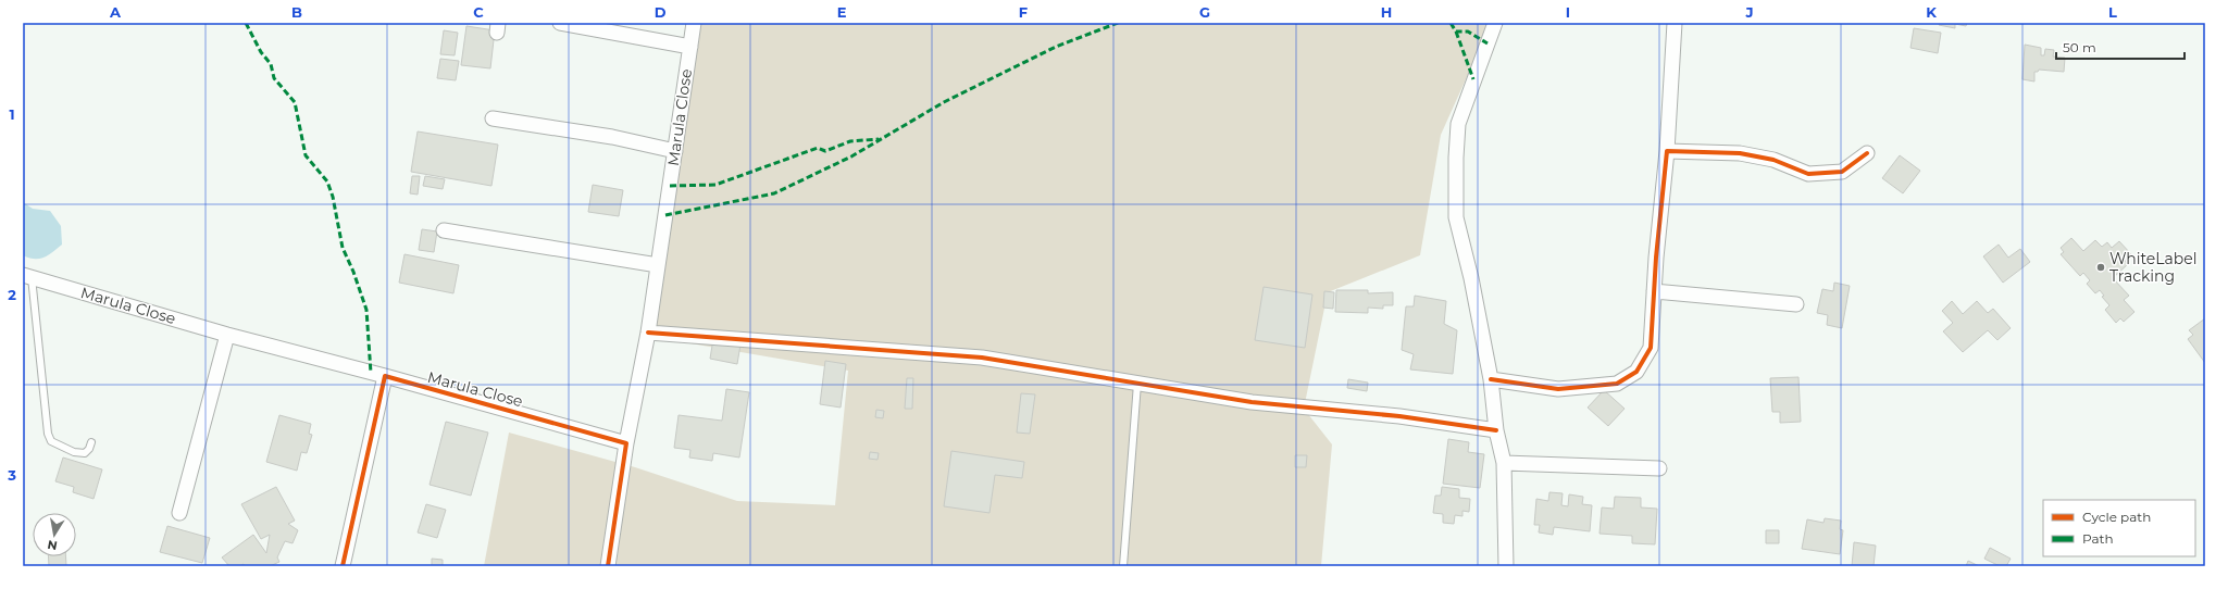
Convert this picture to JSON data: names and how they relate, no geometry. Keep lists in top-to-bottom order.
{
  "streets": {
    "street": ["Marula Close"]
  },
  "places": ["WhiteLabel Tracking"],
  "legend": ["Cycle path", "Path"],
  "scale_bar": "50 m",
  "north": "bottom",
  "grid": {
    "columns": [
      "A",
      "B",
      "C",
      "D",
      "E",
      "F",
      "G",
      "H",
      "I",
      "J",
      "K",
      "L"
    ],
    "rows": ["1", "2", "3"]
  }
}
